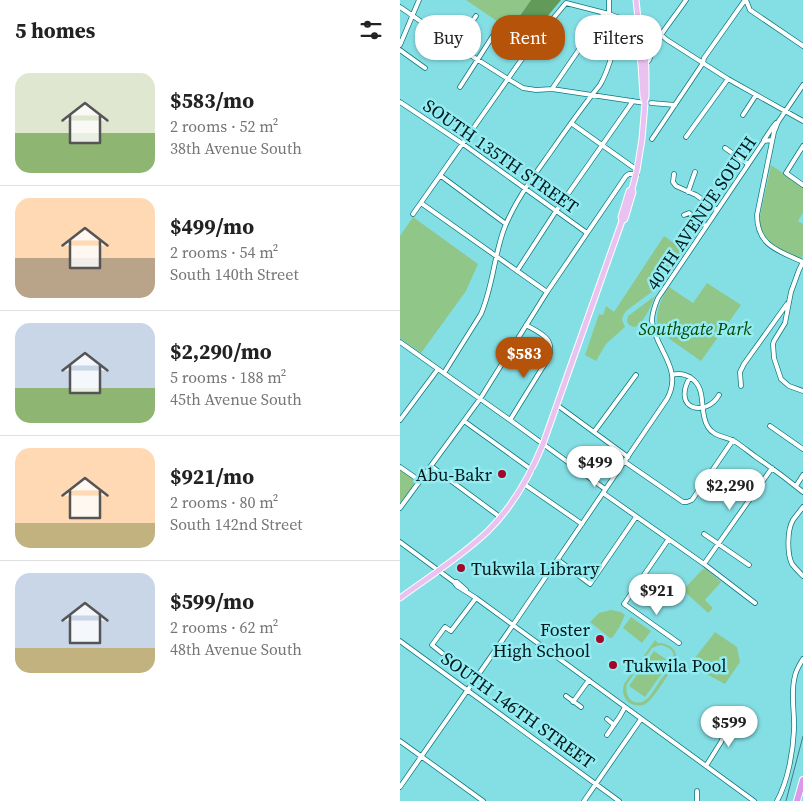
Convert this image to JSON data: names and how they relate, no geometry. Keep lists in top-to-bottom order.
{
  "streets": {
    "street": ["SOUTH 135TH STREET", "40TH AVENUE SOUTH", "SOUTH 146TH STREET"]
  },
  "parks": ["Southgate Park"],
  "places": [
    "Abu-Bakr",
    "Tukwila Library",
    "Foster High School",
    "Tukwila Pool"
  ],
  "page": {
    "heading": "5 homes",
    "chip": ["Buy", "Rent", "Filters"],
    "list": [
      {
        "name": "$583/mo",
        "note": "2 rooms · 52 m² · 38th Avenue South"
      },
      {
        "name": "$499/mo",
        "note": "2 rooms · 54 m² · South 140th Street"
      },
      {
        "name": "$2,290/mo",
        "note": "5 rooms · 188 m² · 45th Avenue South"
      },
      {
        "name": "$921/mo",
        "note": "2 rooms · 80 m² · South 142nd Street"
      },
      {
        "name": "$599/mo",
        "note": "2 rooms · 62 m² · 48th Avenue South"
      }
    ],
    "price": [
      "$583",
      "$499",
      "$2,290",
      "$921",
      "$599"
    ]
  }
}
